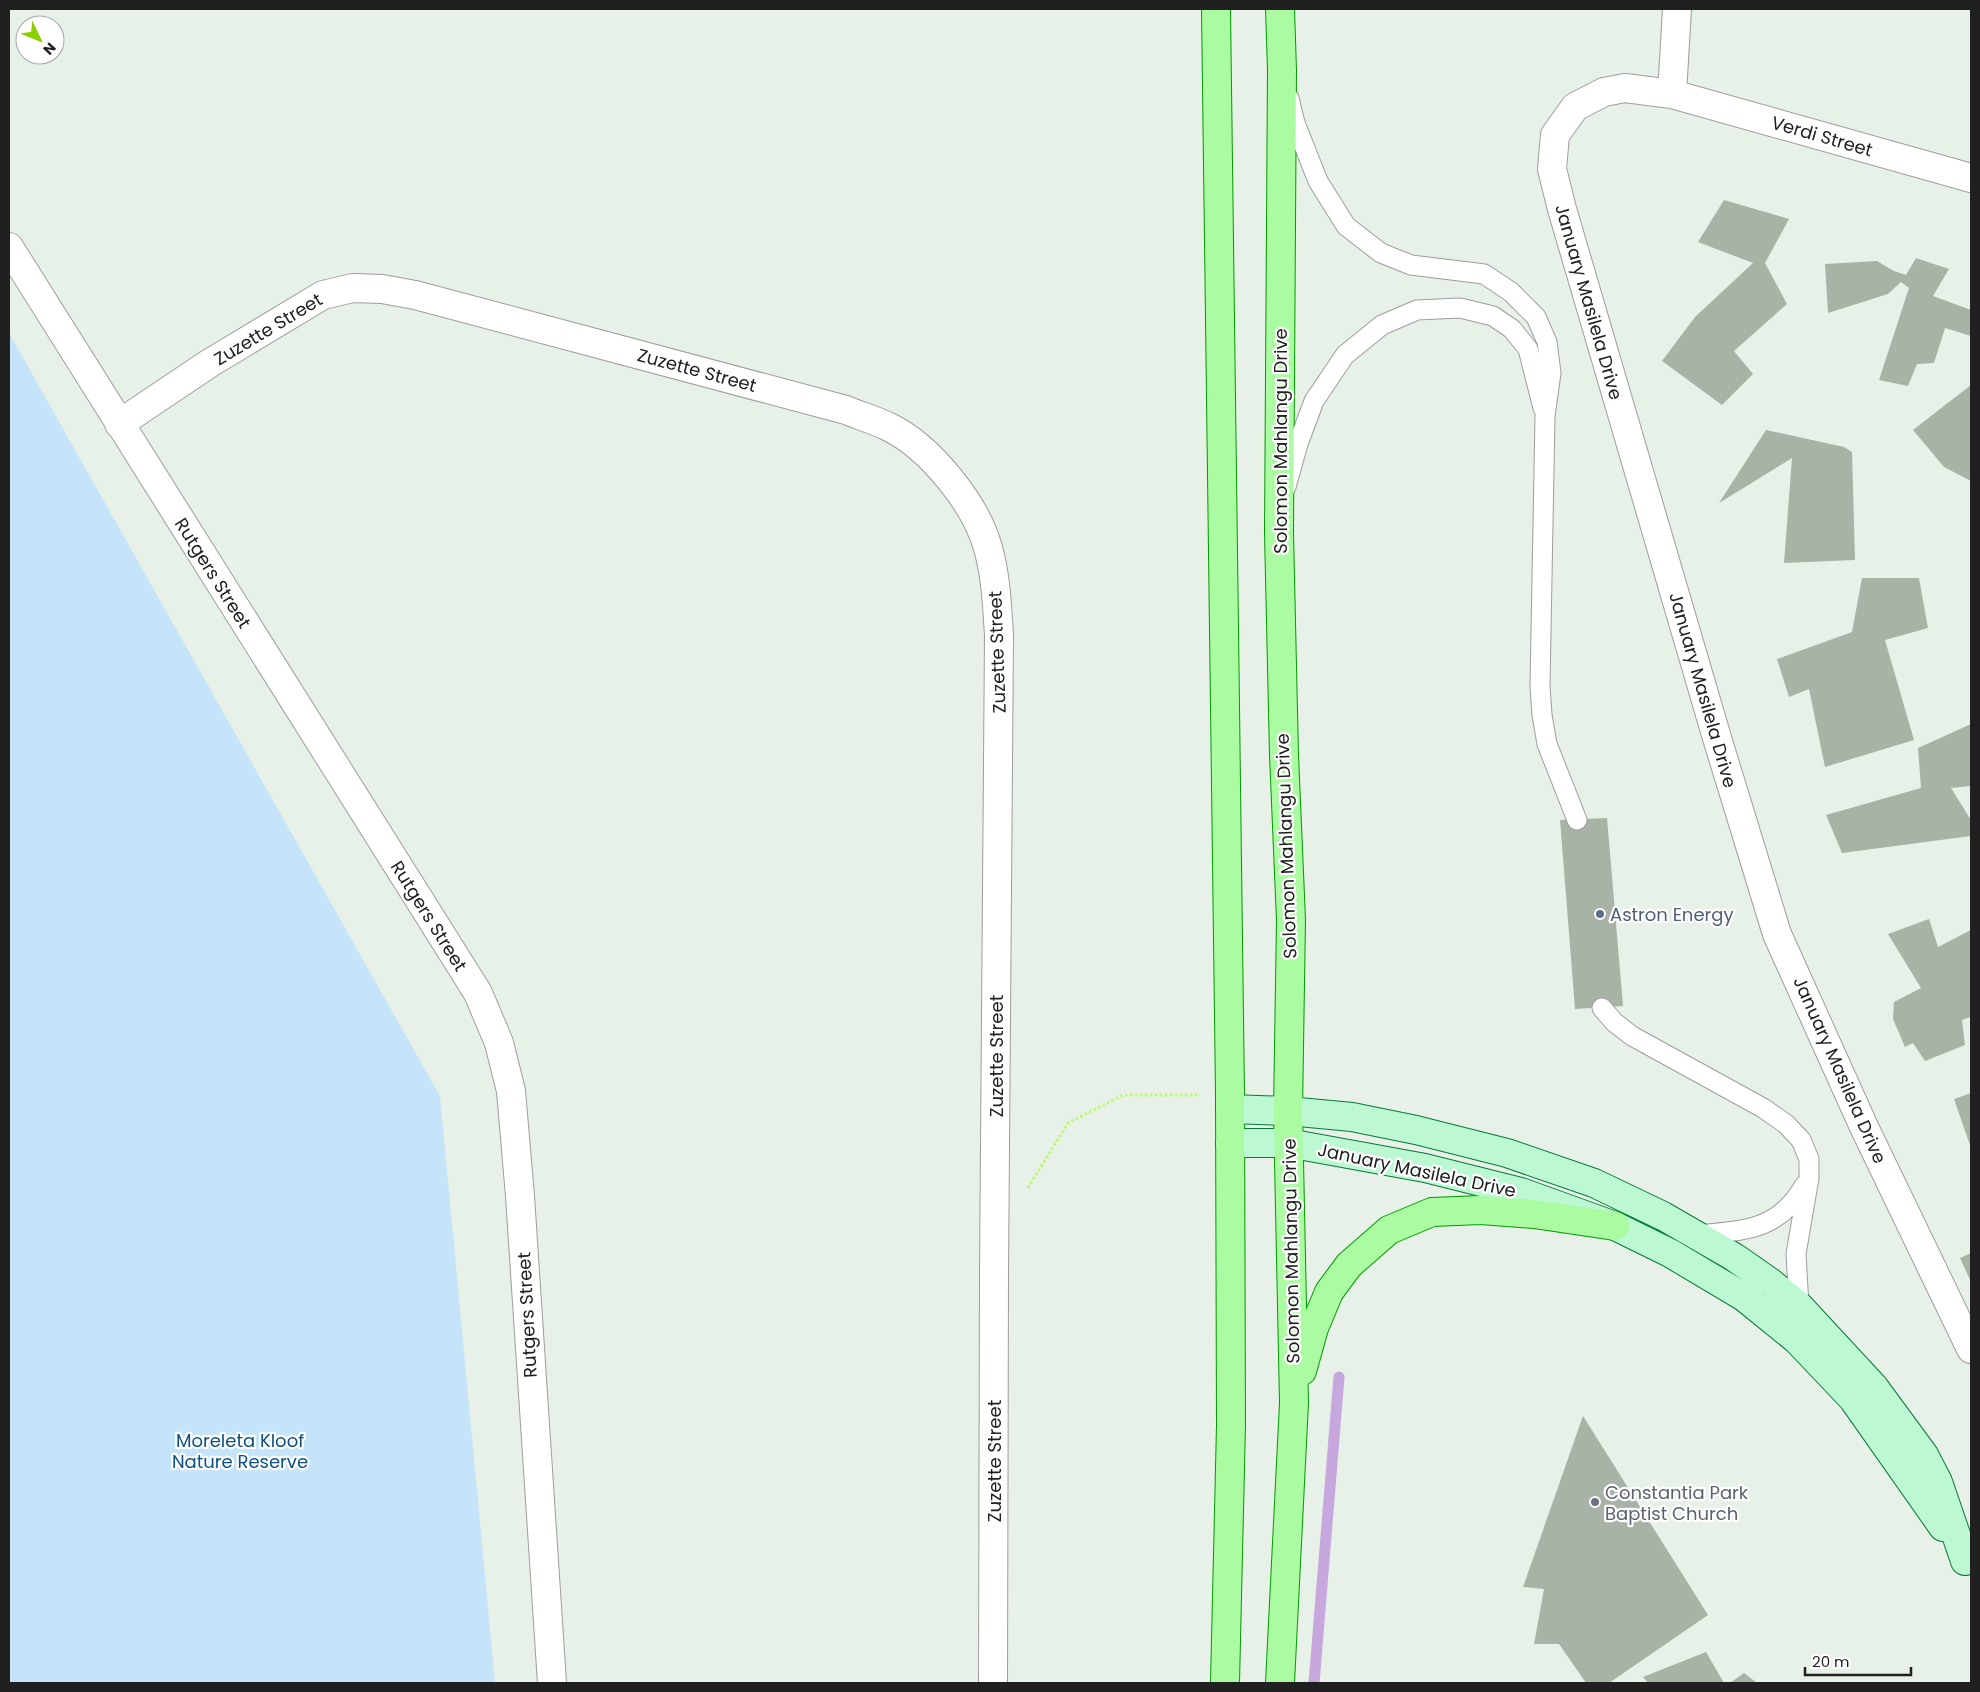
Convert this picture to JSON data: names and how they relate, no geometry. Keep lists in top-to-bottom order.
{
  "streets": {
    "main road": ["January Masilela Drive", "Solomon Mahlangu Drive"],
    "street": ["Verdi Street", "Zuzette Street", "Rutgers Street"]
  },
  "crossings": [
    ["Verdi Street", "January Masilela Drive"],
    ["January Masilela Drive", "Solomon Mahlangu Drive"],
    ["Zuzette Street", "Rutgers Street"]
  ],
  "parks": ["Moreleta Kloof Nature Reserve"],
  "places": ["Astron Energy", "Constantia Park Baptist Church"],
  "scale_bar": "20 m",
  "north": "bottom right"
}
